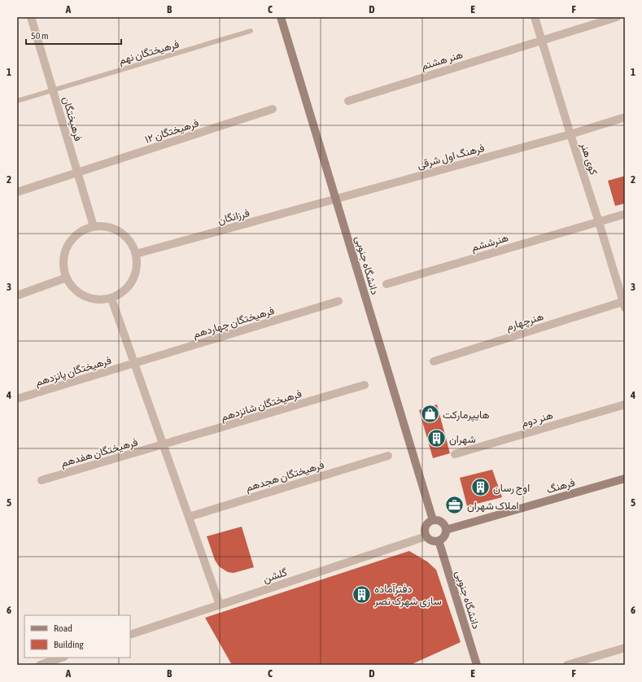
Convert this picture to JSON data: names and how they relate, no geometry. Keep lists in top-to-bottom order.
{
  "streets": {
    "street": [
      "هنر هشتم",
      "فرهیختگان",
      "فرهیختگان ۱۲",
      "فرهنگ اول شرقی",
      "کوی هنر",
      "فرزانگان",
      "هنرششم",
      "دانشگاه جنوبی",
      "هنرچهارم",
      "فرهیختگان چهاردهم",
      "فرهیختگان پانزدهم",
      "فرهیختگان شانزدهم",
      "هنر دوم",
      "فرهیختگان هفدهم",
      "فرهیختگان هجدهم",
      "فرهنگ",
      "گلشن"
    ],
    "lane": ["فرهیختگان نهم"]
  },
  "crossings": [
    ["فرهیختگان نهم", "فرهیختگان"],
    ["هنر هشتم", "کوی هنر"],
    ["فرهیختگان", "فرهیختگان ۱۲"],
    ["فرهیختگان", "فرزانگان"],
    ["فرهنگ اول شرقی", "کوی هنر"],
    ["فرهنگ اول شرقی", "فرزانگان"],
    ["فرهنگ اول شرقی", "دانشگاه جنوبی"],
    ["کوی هنر", "هنرششم"],
    ["کوی هنر", "هنرچهارم"],
    ["فرزانگان", "دانشگاه جنوبی"],
    ["دانشگاه جنوبی", "فرهنگ"],
    ["دانشگاه جنوبی", "گلشن"],
    ["فرهیختگان چهاردهم", "فرهیختگان پانزدهم"],
    ["فرهیختگان شانزدهم", "فرهیختگان هفدهم"],
    ["فرهنگ", "گلشن"]
  ],
  "places": {
    "shop": ["هایپرمارکت"],
    "building": ["شهران", "اوج رسان", "دفترآماده سازی شهرک نصر"],
    "office": ["املاک شهران"]
  },
  "legend": ["Road", "Building"],
  "scale_bar": "50 m",
  "grid": {
    "columns": [
      "A",
      "B",
      "C",
      "D",
      "E",
      "F"
    ],
    "rows": [
      "1",
      "2",
      "3",
      "4",
      "5",
      "6"
    ]
  }
}
